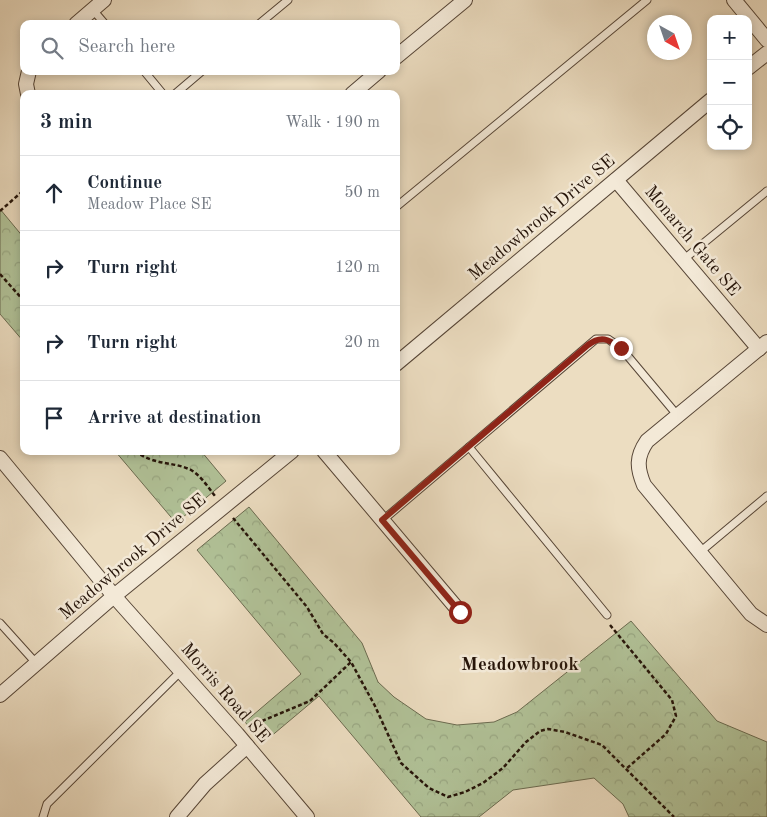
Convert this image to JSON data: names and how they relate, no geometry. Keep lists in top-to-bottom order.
{
  "streets": {
    "street": ["Meadowbrook Drive SE", "Monarch Gate SE", "Morris Road SE"]
  },
  "crossings": [
    ["Meadowbrook Drive SE", "Monarch Gate SE"],
    ["Meadowbrook Drive SE", "Morris Road SE"]
  ],
  "districts": ["Meadowbrook"],
  "north": "bottom right",
  "page": {
    "map_buttons": ["+", "−"],
    "search": "Search here",
    "heading": ["3 min", "Walk · 190 m"],
    "list": [
      ["Continue", "Meadow Place SE", "50 m"],
      ["Turn right", "120 m"],
      ["Turn right", "20 m"],
      "Arrive at destination"
    ]
  }
}
